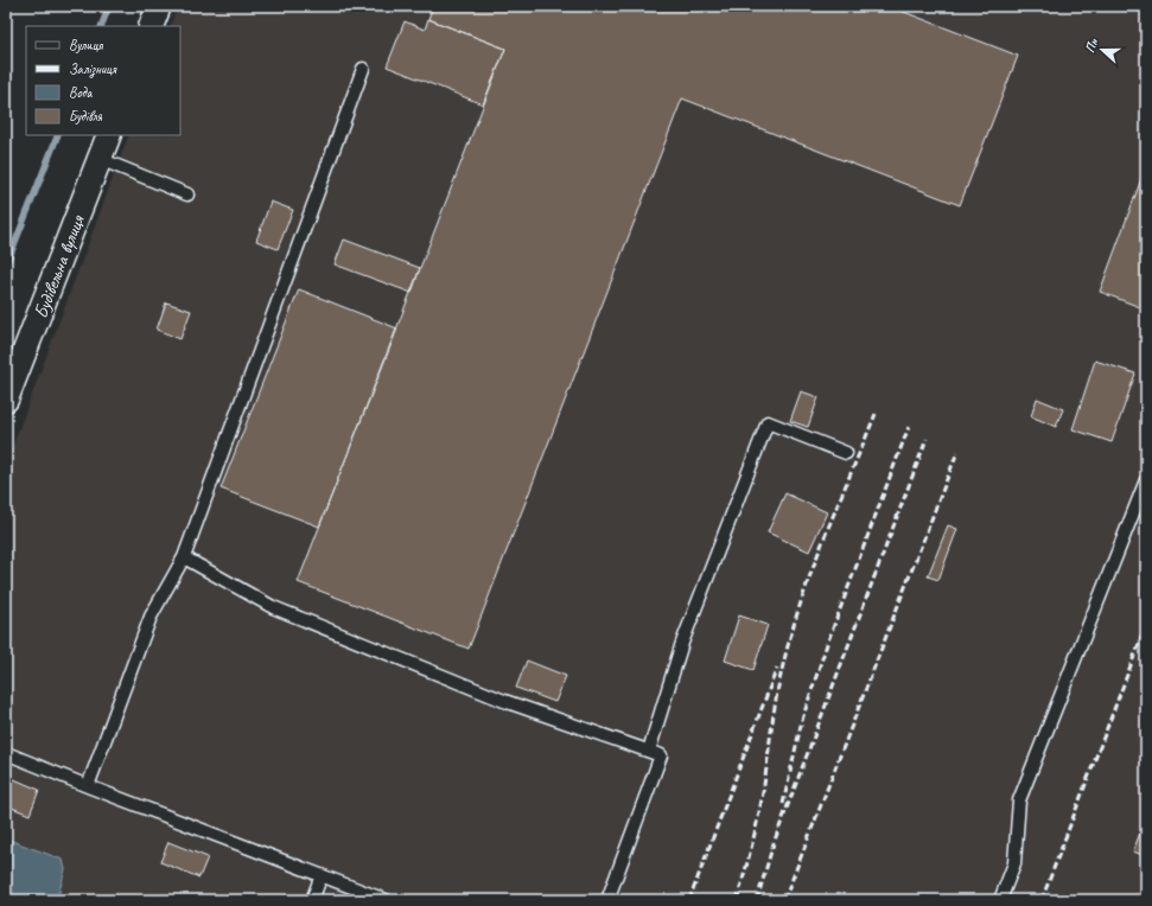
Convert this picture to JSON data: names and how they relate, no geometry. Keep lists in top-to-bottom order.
{
  "streets": {
    "street": ["Будівельна вулиця"]
  },
  "legend": [
    "Вулиця",
    "Залізниця",
    "Вода",
    "Будівля"
  ],
  "north": "left"
}
